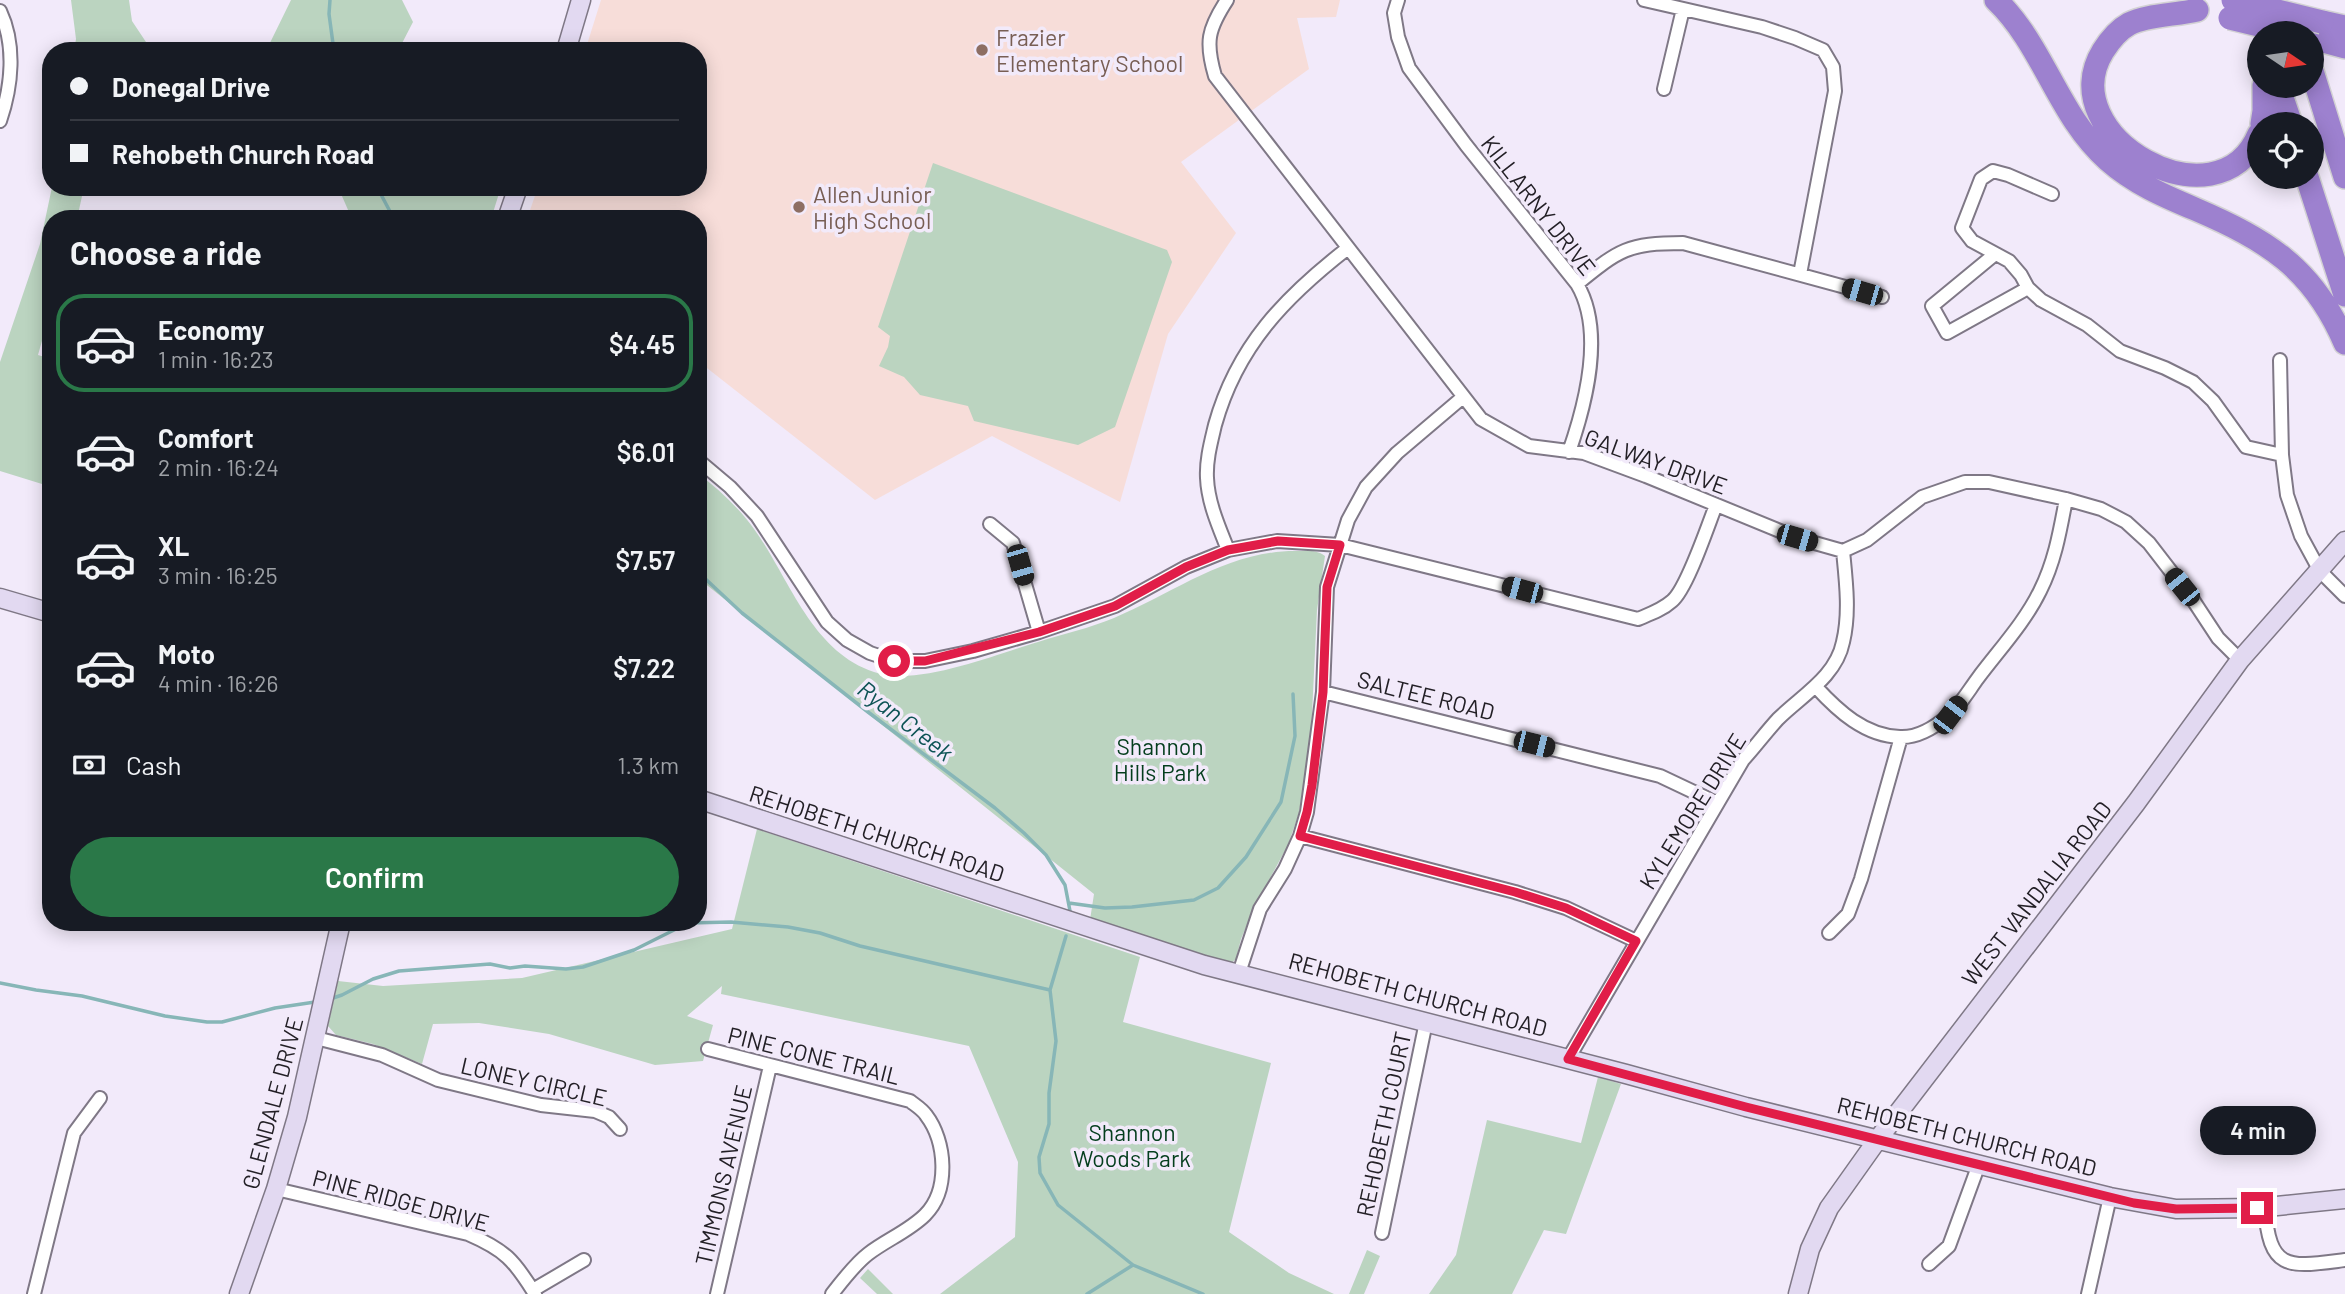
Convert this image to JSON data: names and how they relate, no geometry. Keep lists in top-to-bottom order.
{
  "streets": {
    "street": [
      "KILLARNY DRIVE",
      "GALWAY DRIVE",
      "SALTEE ROAD",
      "KYLEMORE DRIVE",
      "REHOBETH CHURCH ROAD",
      "WEST VANDALIA ROAD",
      "PINE CONE TRAIL",
      "LONEY CIRCLE",
      "GLENDALE DRIVE",
      "REHOBETH COURT",
      "TIMMONS AVENUE",
      "PINE RIDGE DRIVE"
    ]
  },
  "crossings": [
    ["KILLARNY DRIVE", "GALWAY DRIVE"],
    ["GALWAY DRIVE", "KYLEMORE DRIVE"],
    ["SALTEE ROAD", "KYLEMORE DRIVE"],
    ["KYLEMORE DRIVE", "REHOBETH CHURCH ROAD"],
    ["REHOBETH CHURCH ROAD", "WEST VANDALIA ROAD"],
    ["REHOBETH CHURCH ROAD", "REHOBETH COURT"],
    ["PINE CONE TRAIL", "TIMMONS AVENUE"],
    ["LONEY CIRCLE", "GLENDALE DRIVE"],
    ["GLENDALE DRIVE", "PINE RIDGE DRIVE"]
  ],
  "water": ["Ryan Creek"],
  "parks": ["Shannon Hills Park", "Shannon Woods Park"],
  "places": ["Frazier Elementary School", "Allen Junior High School"],
  "north": "right",
  "page": {
    "banner": ["Donegal Drive", "Rehobeth Church Road"],
    "heading": "Choose a ride",
    "list": [
      {
        "name": "Economy",
        "note": "1 min · 16:23",
        "value": "$4.45"
      },
      {
        "name": "Comfort",
        "note": "2 min · 16:24",
        "value": "$6.01"
      },
      {
        "name": "XL",
        "note": "3 min · 16:25",
        "value": "$7.57"
      },
      {
        "name": "Moto",
        "note": "4 min · 16:26",
        "value": "$7.22"
      }
    ],
    "pay": ["Cash", "1.3 km"],
    "buttons": "Confirm",
    "bubble": "4 min"
  }
}
